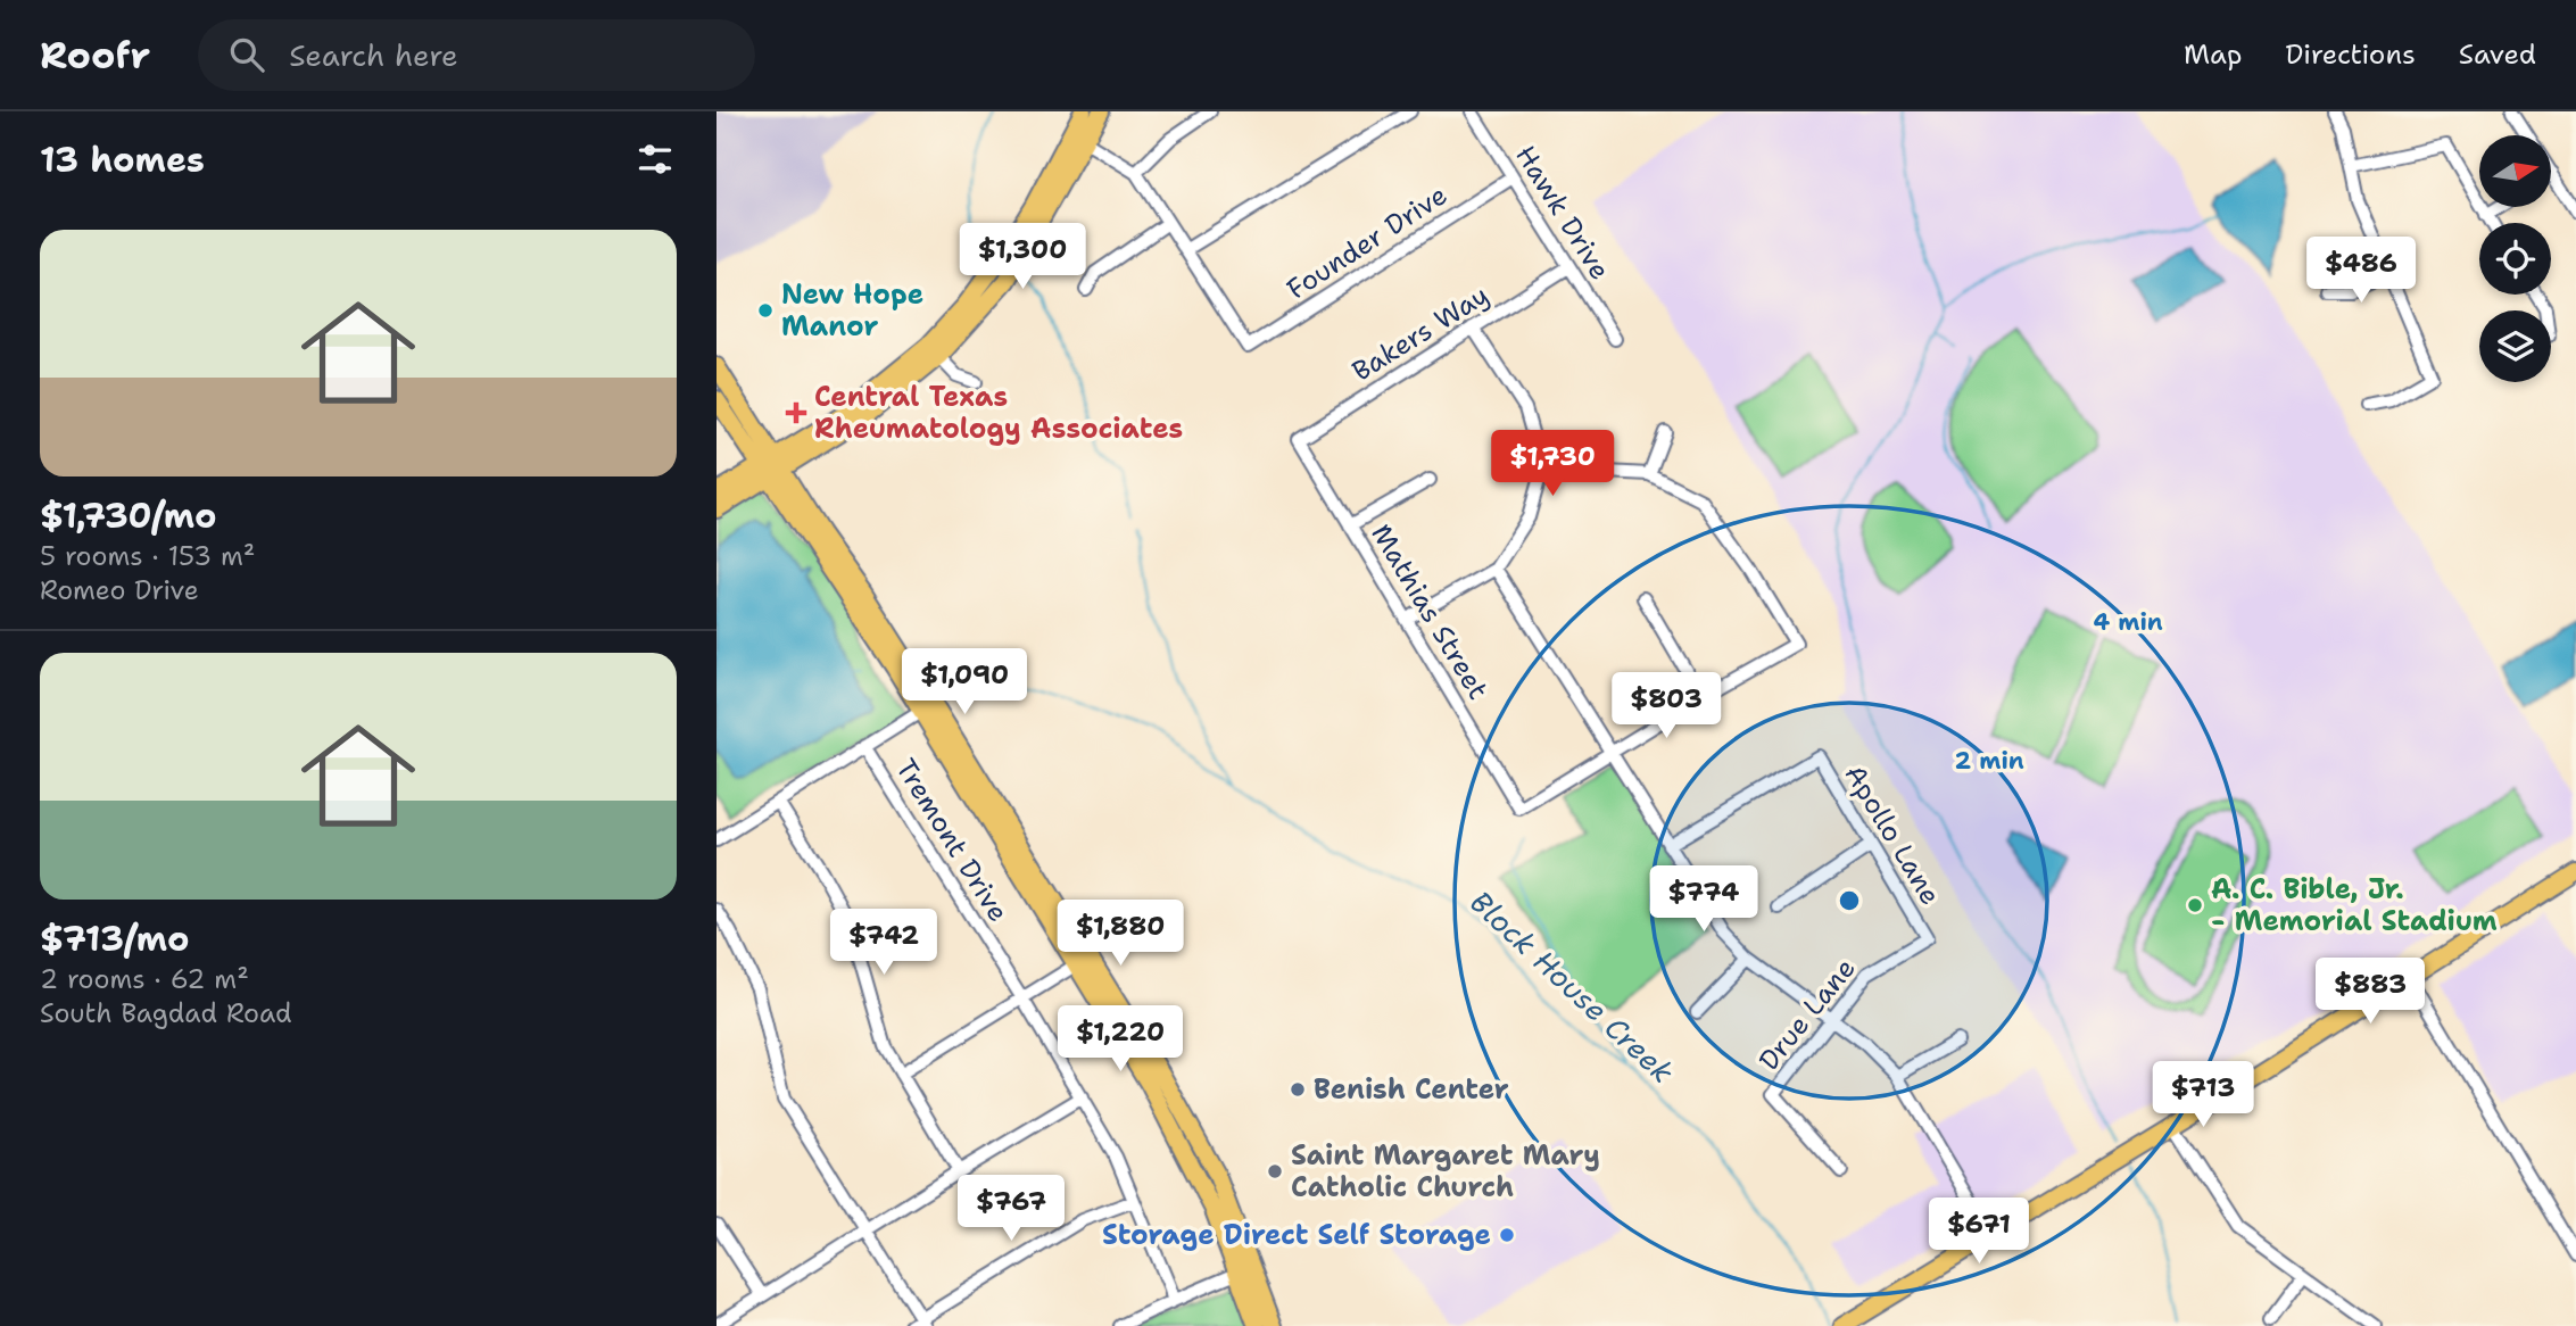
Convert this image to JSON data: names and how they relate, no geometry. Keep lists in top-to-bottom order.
{
  "streets": {
    "street": [
      "Hawk Drive",
      "Founder Drive",
      "Bakers Way",
      "Mathias Street",
      "Apollo Lane",
      "Tremont Drive",
      "Drue Lane"
    ]
  },
  "crossings": [
    ["Hawk Drive", "Founder Drive"],
    ["Hawk Drive", "Bakers Way"],
    ["Bakers Way", "Mathias Street"],
    ["Apollo Lane", "Drue Lane"]
  ],
  "water": ["Block House Creek"],
  "places": {
    "other": [
      "New Hope Manor",
      "A. C. Bible, Jr. - Memorial Stadium",
      "Benish Center",
      "Saint Margaret Mary Catholic Church",
      "Storage Direct Self Storage"
    ],
    "health": ["Central Texas Rheumatology Associates"]
  },
  "north": "right",
  "page": {
    "header": "Roofr",
    "search": "Search here",
    "nav": ["Map", "Directions", "Saved"],
    "heading": "13 homes",
    "list": [
      {
        "name": "$1,730/mo",
        "note": "5 rooms · 153 m² · Romeo Drive"
      },
      {
        "name": "$713/mo",
        "note": "2 rooms · 62 m² · South Bagdad Road"
      }
    ],
    "price": [
      "$1,300",
      "$486",
      "$1,730",
      "$1,090",
      "$803",
      "$774",
      "$1,880",
      "$742",
      "$883",
      "$1,220",
      "$713",
      "$767",
      "$671"
    ]
  },
  "rings": ["4 min", "2 min"]
}
